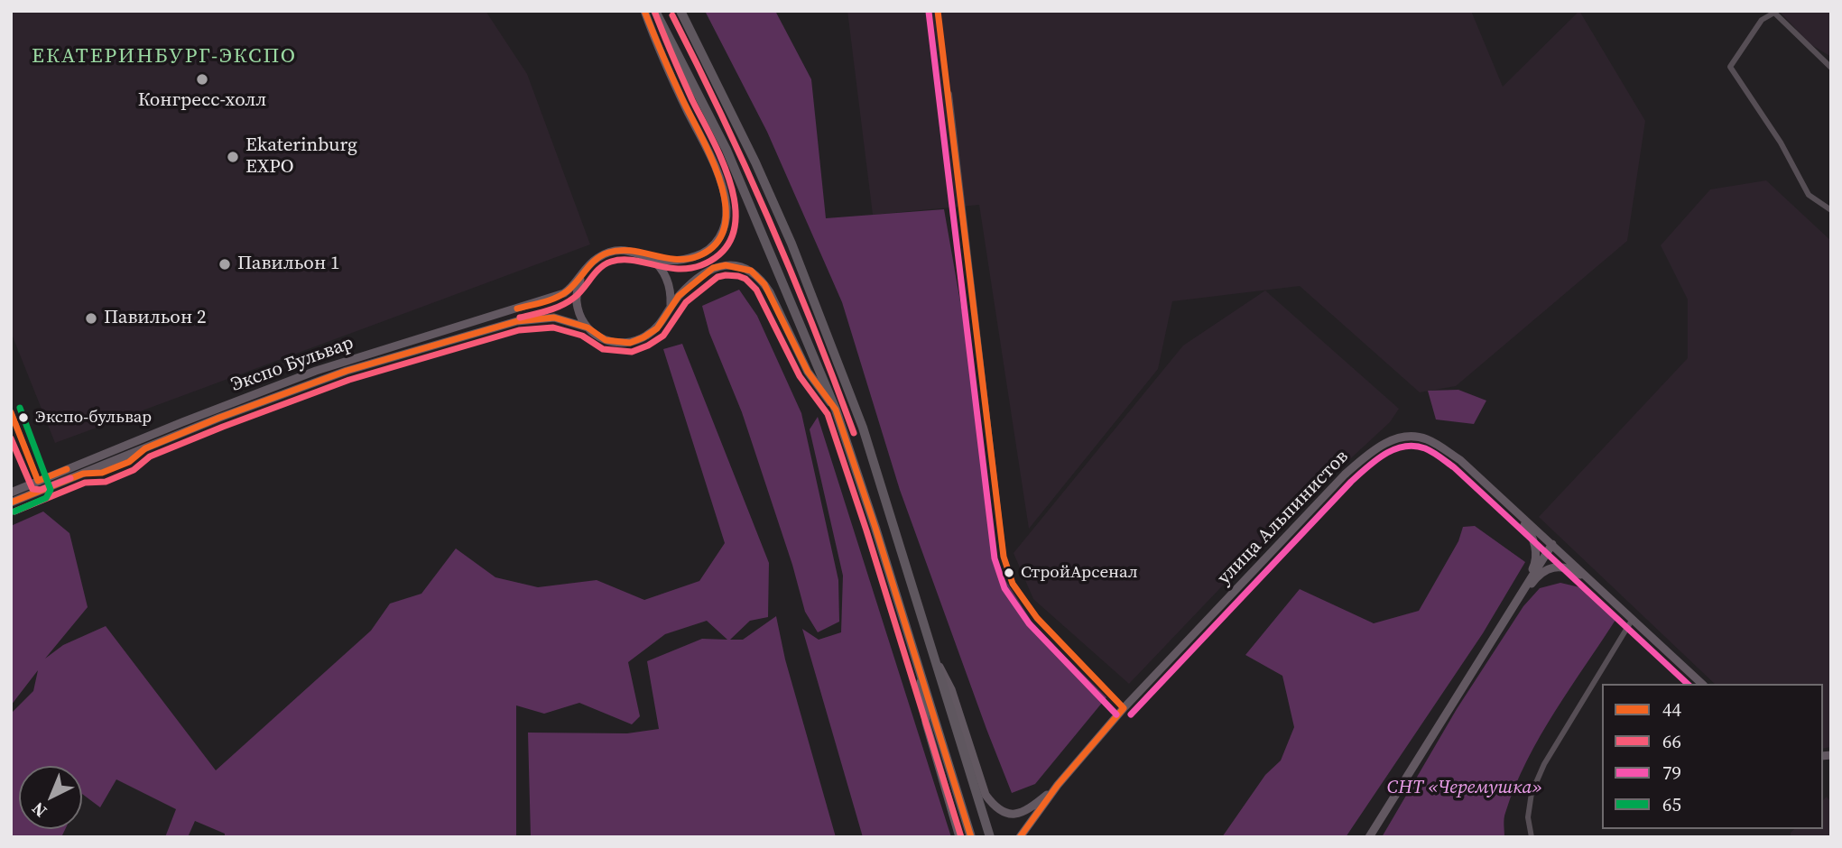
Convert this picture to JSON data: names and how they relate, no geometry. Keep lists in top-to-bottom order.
{
  "streets": {
    "street": ["Экспо Бульвар", "улица Альпинистов"]
  },
  "districts": ["ЕКАТЕРИНБУРГ-ЭКСПО"],
  "parks": ["СНТ «Черемушка»"],
  "places": [
    "Конгресс-холл",
    "Ekaterinburg EXPO",
    "Павильон 1",
    "Павильон 2",
    "Экспо-бульвар",
    "СтройАрсенал"
  ],
  "lines": [
    "transit line 44",
    "transit line 66",
    "transit line 79",
    "transit line 65"
  ],
  "legend": [
    "44",
    "66",
    "79",
    "65"
  ],
  "north": "bottom left"
}
